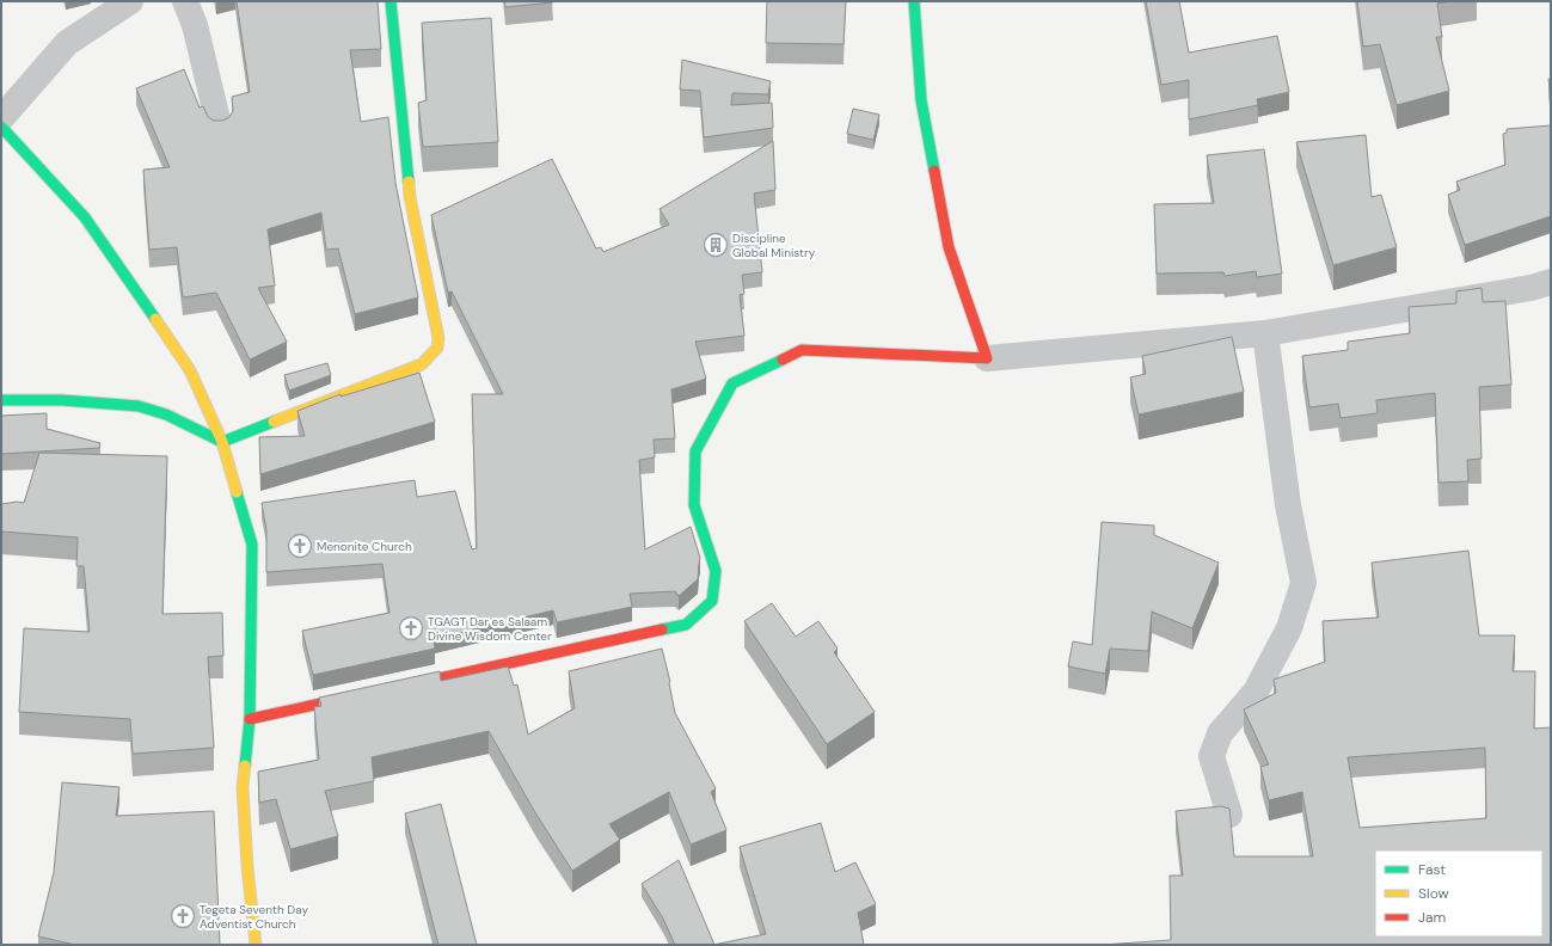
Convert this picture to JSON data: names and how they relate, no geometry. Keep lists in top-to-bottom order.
{
  "places": {
    "building": ["Discipline Global Ministry"],
    "church": ["Menonite Church", "TGAGT Dar es Salaam Divine Wisdom Center", "Tegeta Seventh Day Adventist Church"]
  },
  "legend": ["Fast", "Slow", "Jam"]
}
